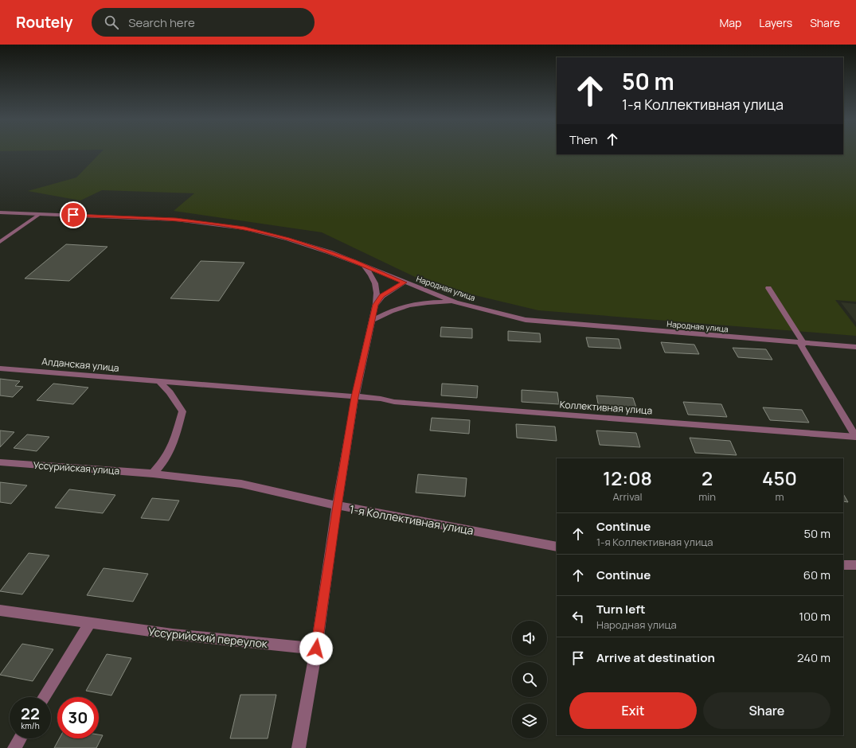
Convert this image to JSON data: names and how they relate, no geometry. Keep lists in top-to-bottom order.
{
  "streets": {
    "street": [
      "Народная улица",
      "Алданская улица",
      "Коллективная улица",
      "Уссурийская улица",
      "1-я Коллективная улица",
      "Уссурийский переулок"
    ]
  },
  "crossings": [
    ["Народная улица", "1-я Коллективная улица"],
    ["Алданская улица", "Коллективная улица"],
    ["Алданская улица", "1-я Коллективная улица"],
    ["Коллективная улица", "1-я Коллективная улица"],
    ["Уссурийская улица", "1-я Коллективная улица"]
  ],
  "page": {
    "header": "Routely",
    "search": "Search here",
    "nav": ["Map", "Layers", "Share"],
    "turn": ["50 m", "1-я Коллективная улица"],
    "then": "Then",
    "eta": [
      "12:08",
      "Arrival",
      "2",
      "min",
      "450",
      "m"
    ],
    "list": [
      {
        "name": "Continue",
        "note": "1-я Коллективная улица",
        "value": "50 m"
      },
      {
        "name": "Continue",
        "value": "60 m"
      },
      {
        "name": "Turn left",
        "note": "Народная улица",
        "value": "100 m"
      },
      {
        "name": "Arrive at destination",
        "value": "240 m"
      }
    ],
    "buttons": ["Exit", "Share"],
    "speed": "22 km/h",
    "limit": "30"
  }
}
